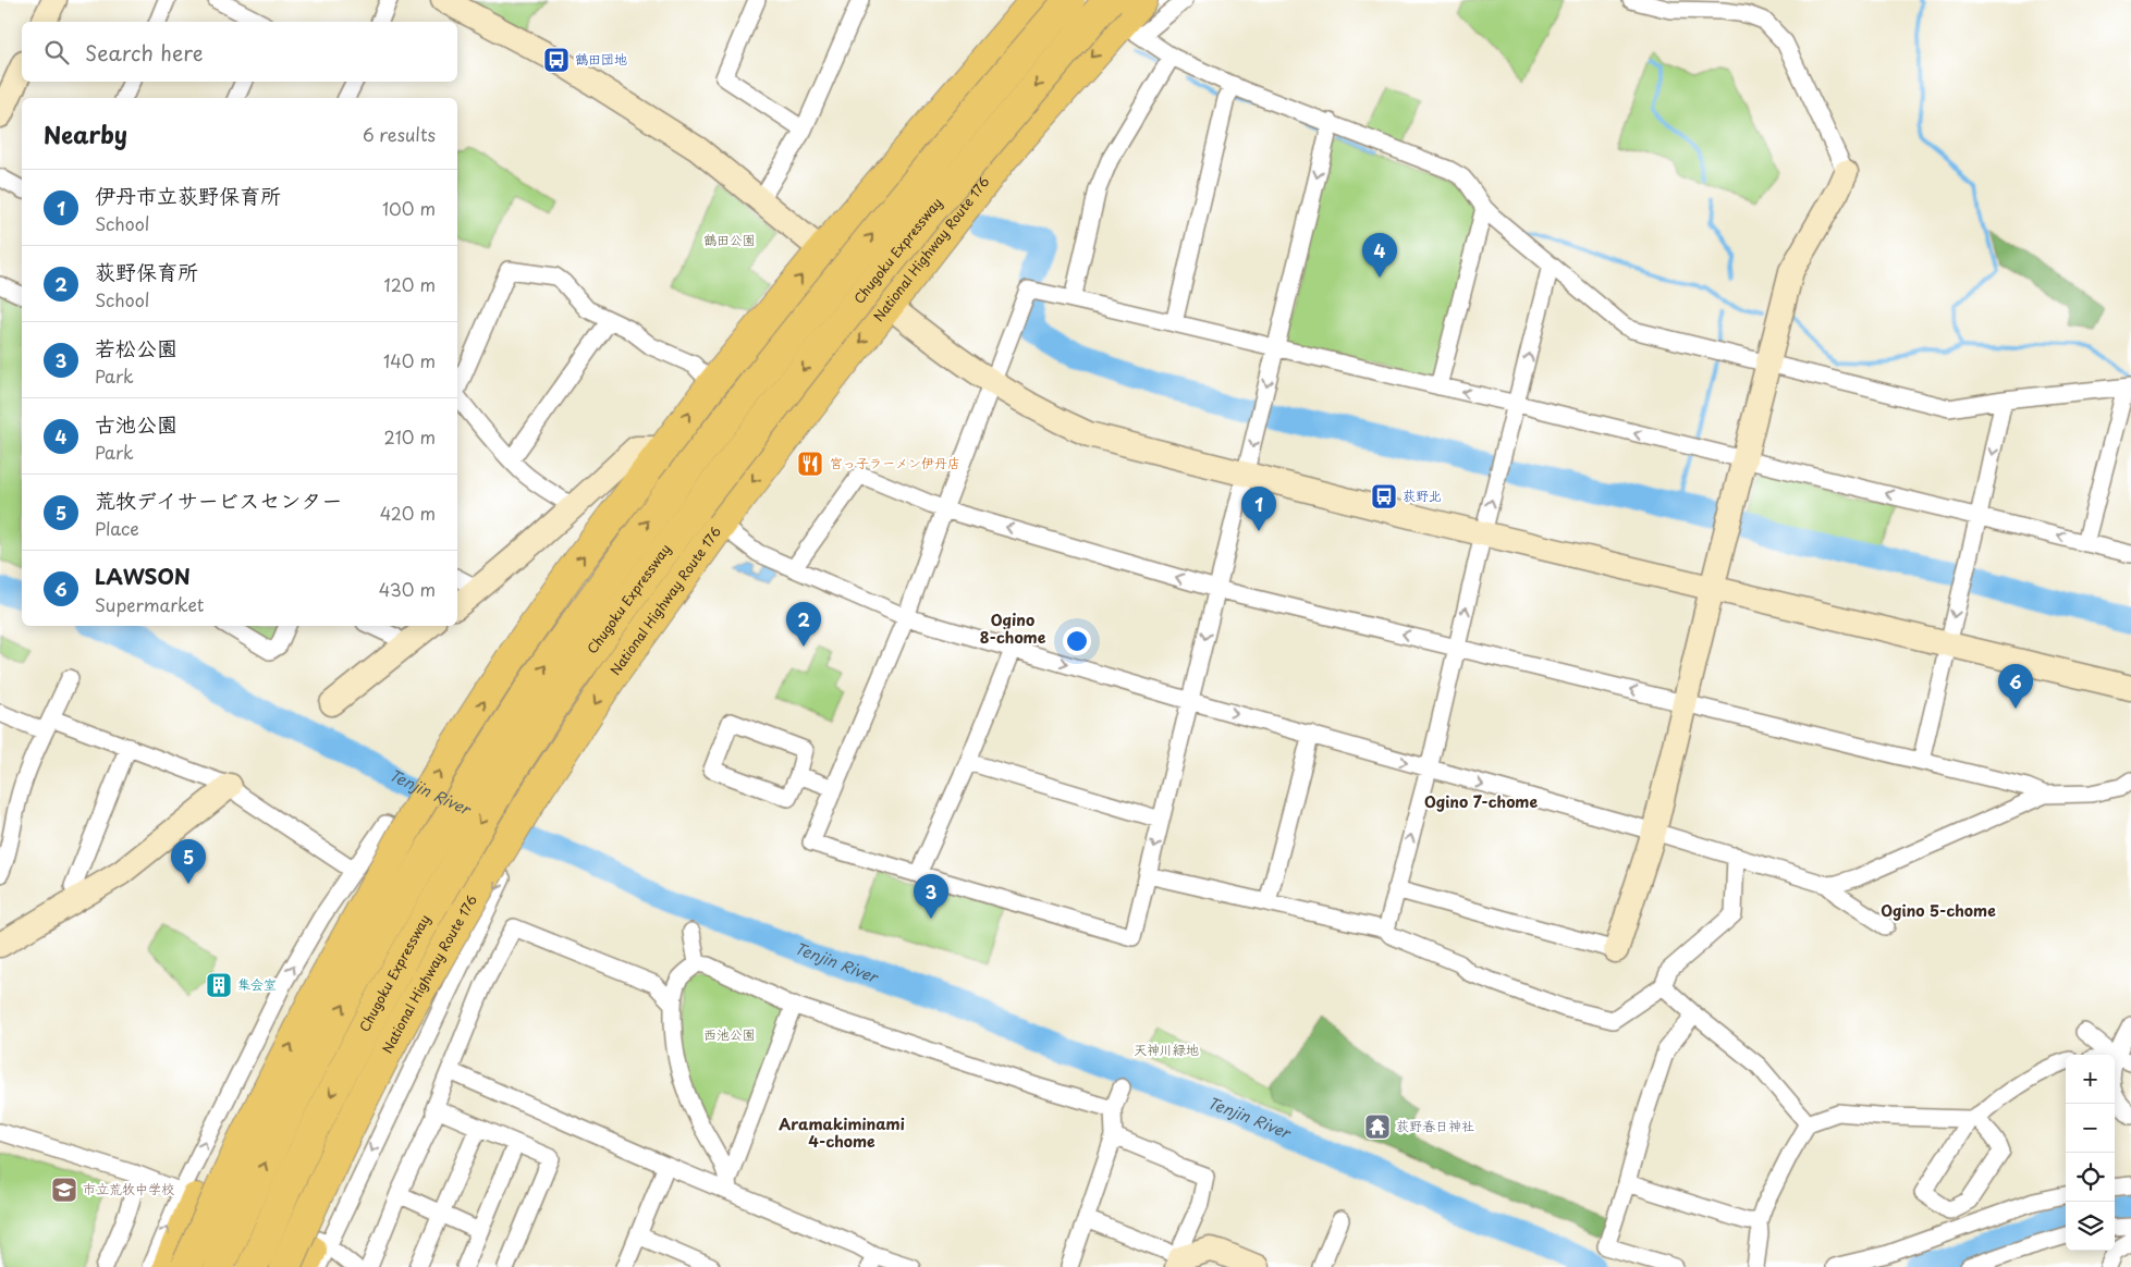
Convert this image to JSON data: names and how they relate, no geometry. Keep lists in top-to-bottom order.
{
  "streets": {
    "highway": ["Chugoku Expressway", "National Highway Route 176"]
  },
  "crossings": [
    ["Chugoku Expressway", "National Highway Route 176"]
  ],
  "districts": [
    "Ogino 8-chome",
    "Ogino 7-chome",
    "Ogino 5-chome",
    "Aramakiminami 4-chome"
  ],
  "water": ["Tenjin River"],
  "parks": ["鶴田公園", "西池公園", "天神川緑地"],
  "places": {
    "bus stop": ["鶴田団地", "荻野北"],
    "restaurant": ["宮っ子ラーメン伊丹店"],
    "building": ["集会室"],
    "temple": ["荻野春日神社"],
    "school or university": ["市立荒牧中学校"]
  },
  "page": {
    "search": "Search here",
    "heading": ["Nearby", "6 results"],
    "list": [
      {
        "mark": "1",
        "name": "伊丹市立荻野保育所",
        "note": "School",
        "value": "100 m"
      },
      {
        "mark": "2",
        "name": "荻野保育所",
        "note": "School",
        "value": "120 m"
      },
      {
        "mark": "3",
        "name": "若松公園",
        "note": "Park",
        "value": "140 m"
      },
      {
        "mark": "4",
        "name": "古池公園",
        "note": "Park",
        "value": "210 m"
      },
      {
        "mark": "5",
        "name": "荒牧デイサービスセンター",
        "note": "Place",
        "value": "420 m"
      },
      {
        "mark": "6",
        "name": "LAWSON",
        "note": "Supermarket",
        "value": "430 m"
      }
    ],
    "pins": [
      "4",
      "1",
      "2",
      "6",
      "5",
      "3"
    ],
    "map_buttons": ["+", "−"]
  }
}
